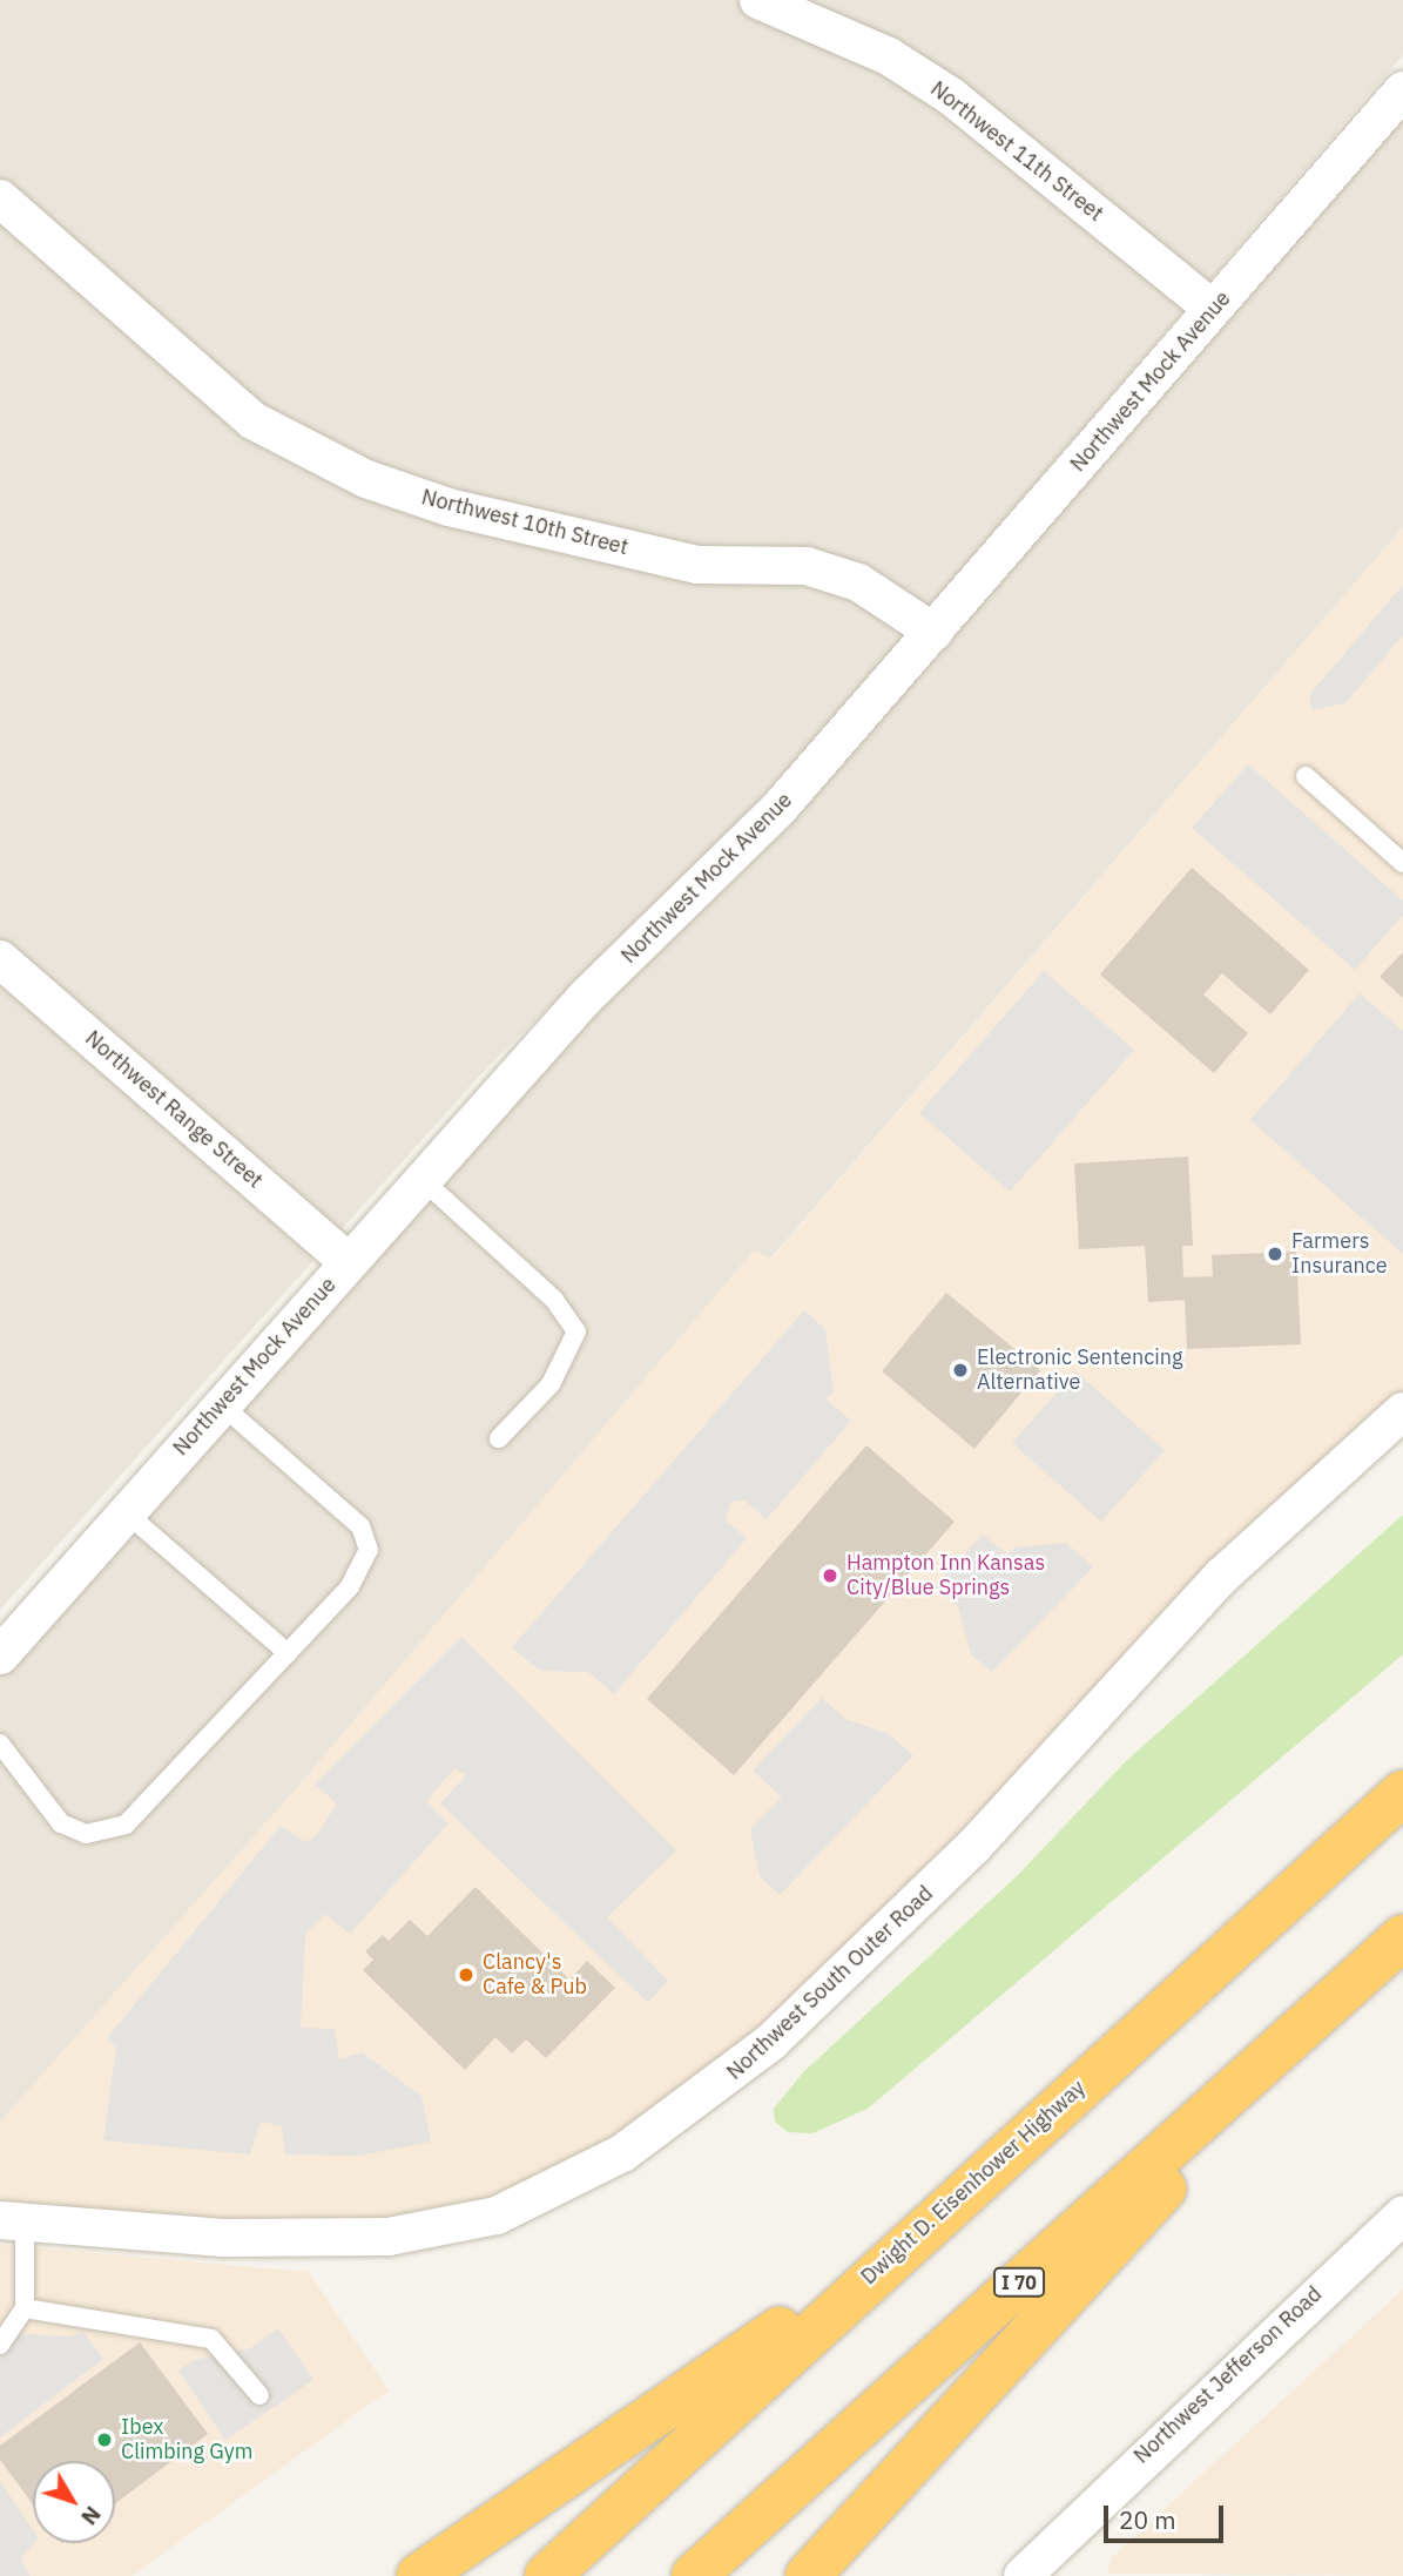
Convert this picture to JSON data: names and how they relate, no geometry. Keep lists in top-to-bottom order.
{
  "streets": {
    "highway": ["Dwight D. Eisenhower Highway", "I 70"],
    "street": [
      "Northwest 11th Street",
      "Northwest Mock Avenue",
      "Northwest 10th Street",
      "Northwest Range Street",
      "Northwest South Outer Road",
      "Northwest Jefferson Road"
    ]
  },
  "crossings": [
    ["Northwest 11th Street", "Northwest Mock Avenue"],
    ["Northwest Mock Avenue", "Northwest 10th Street"],
    ["Northwest Mock Avenue", "Northwest Range Street"]
  ],
  "places": [
    "Farmers Insurance",
    "Electronic Sentencing Alternative",
    "Hampton Inn Kansas City/Blue Springs",
    "Clancy's Cafe & Pub",
    "Ibex Climbing Gym"
  ],
  "scale_bar": "20 m",
  "north": "bottom right"
}
